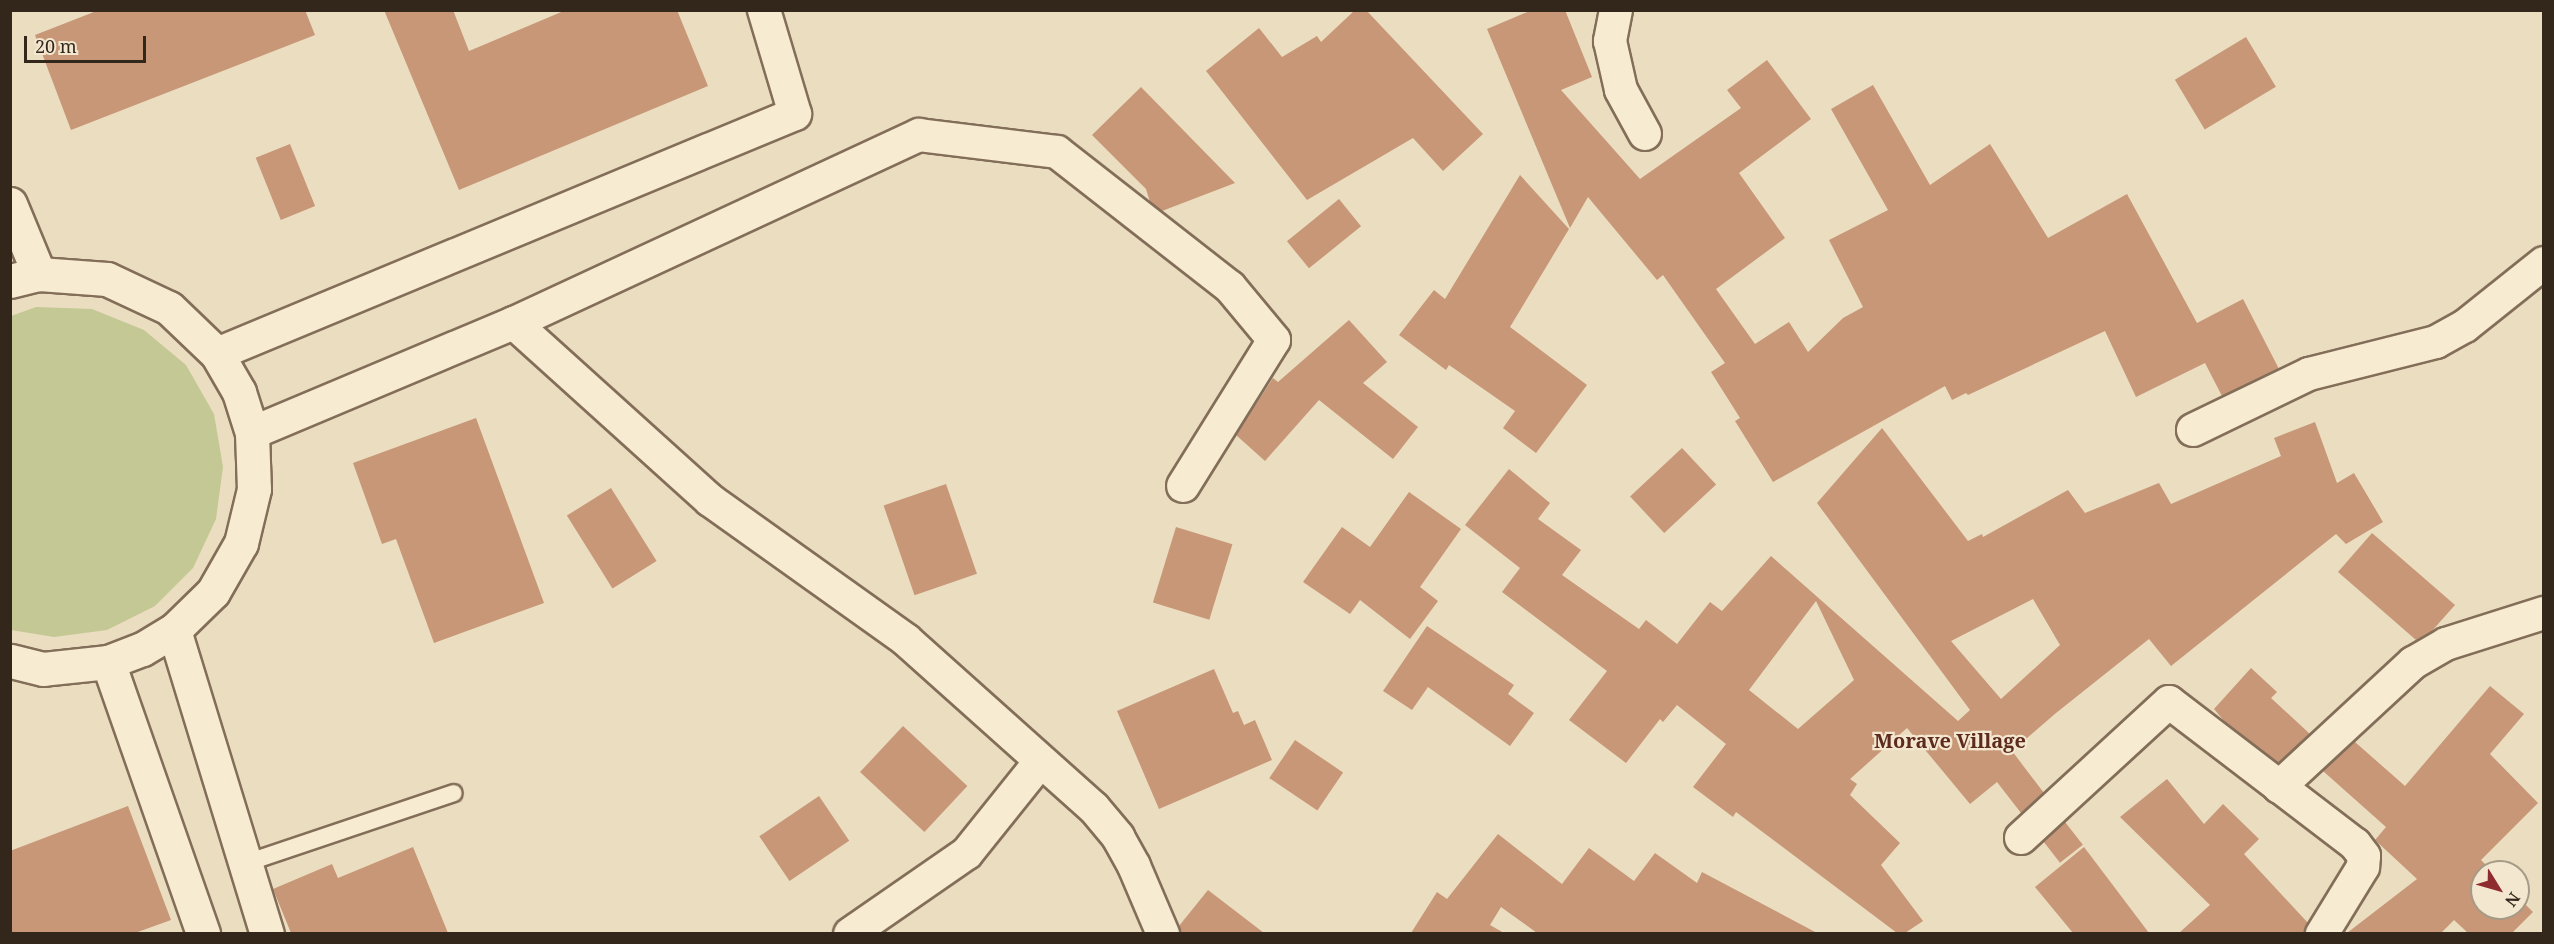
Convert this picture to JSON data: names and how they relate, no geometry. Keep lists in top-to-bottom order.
{
  "districts": ["Morave Village"],
  "scale_bar": "20 m",
  "north": "bottom right"
}
